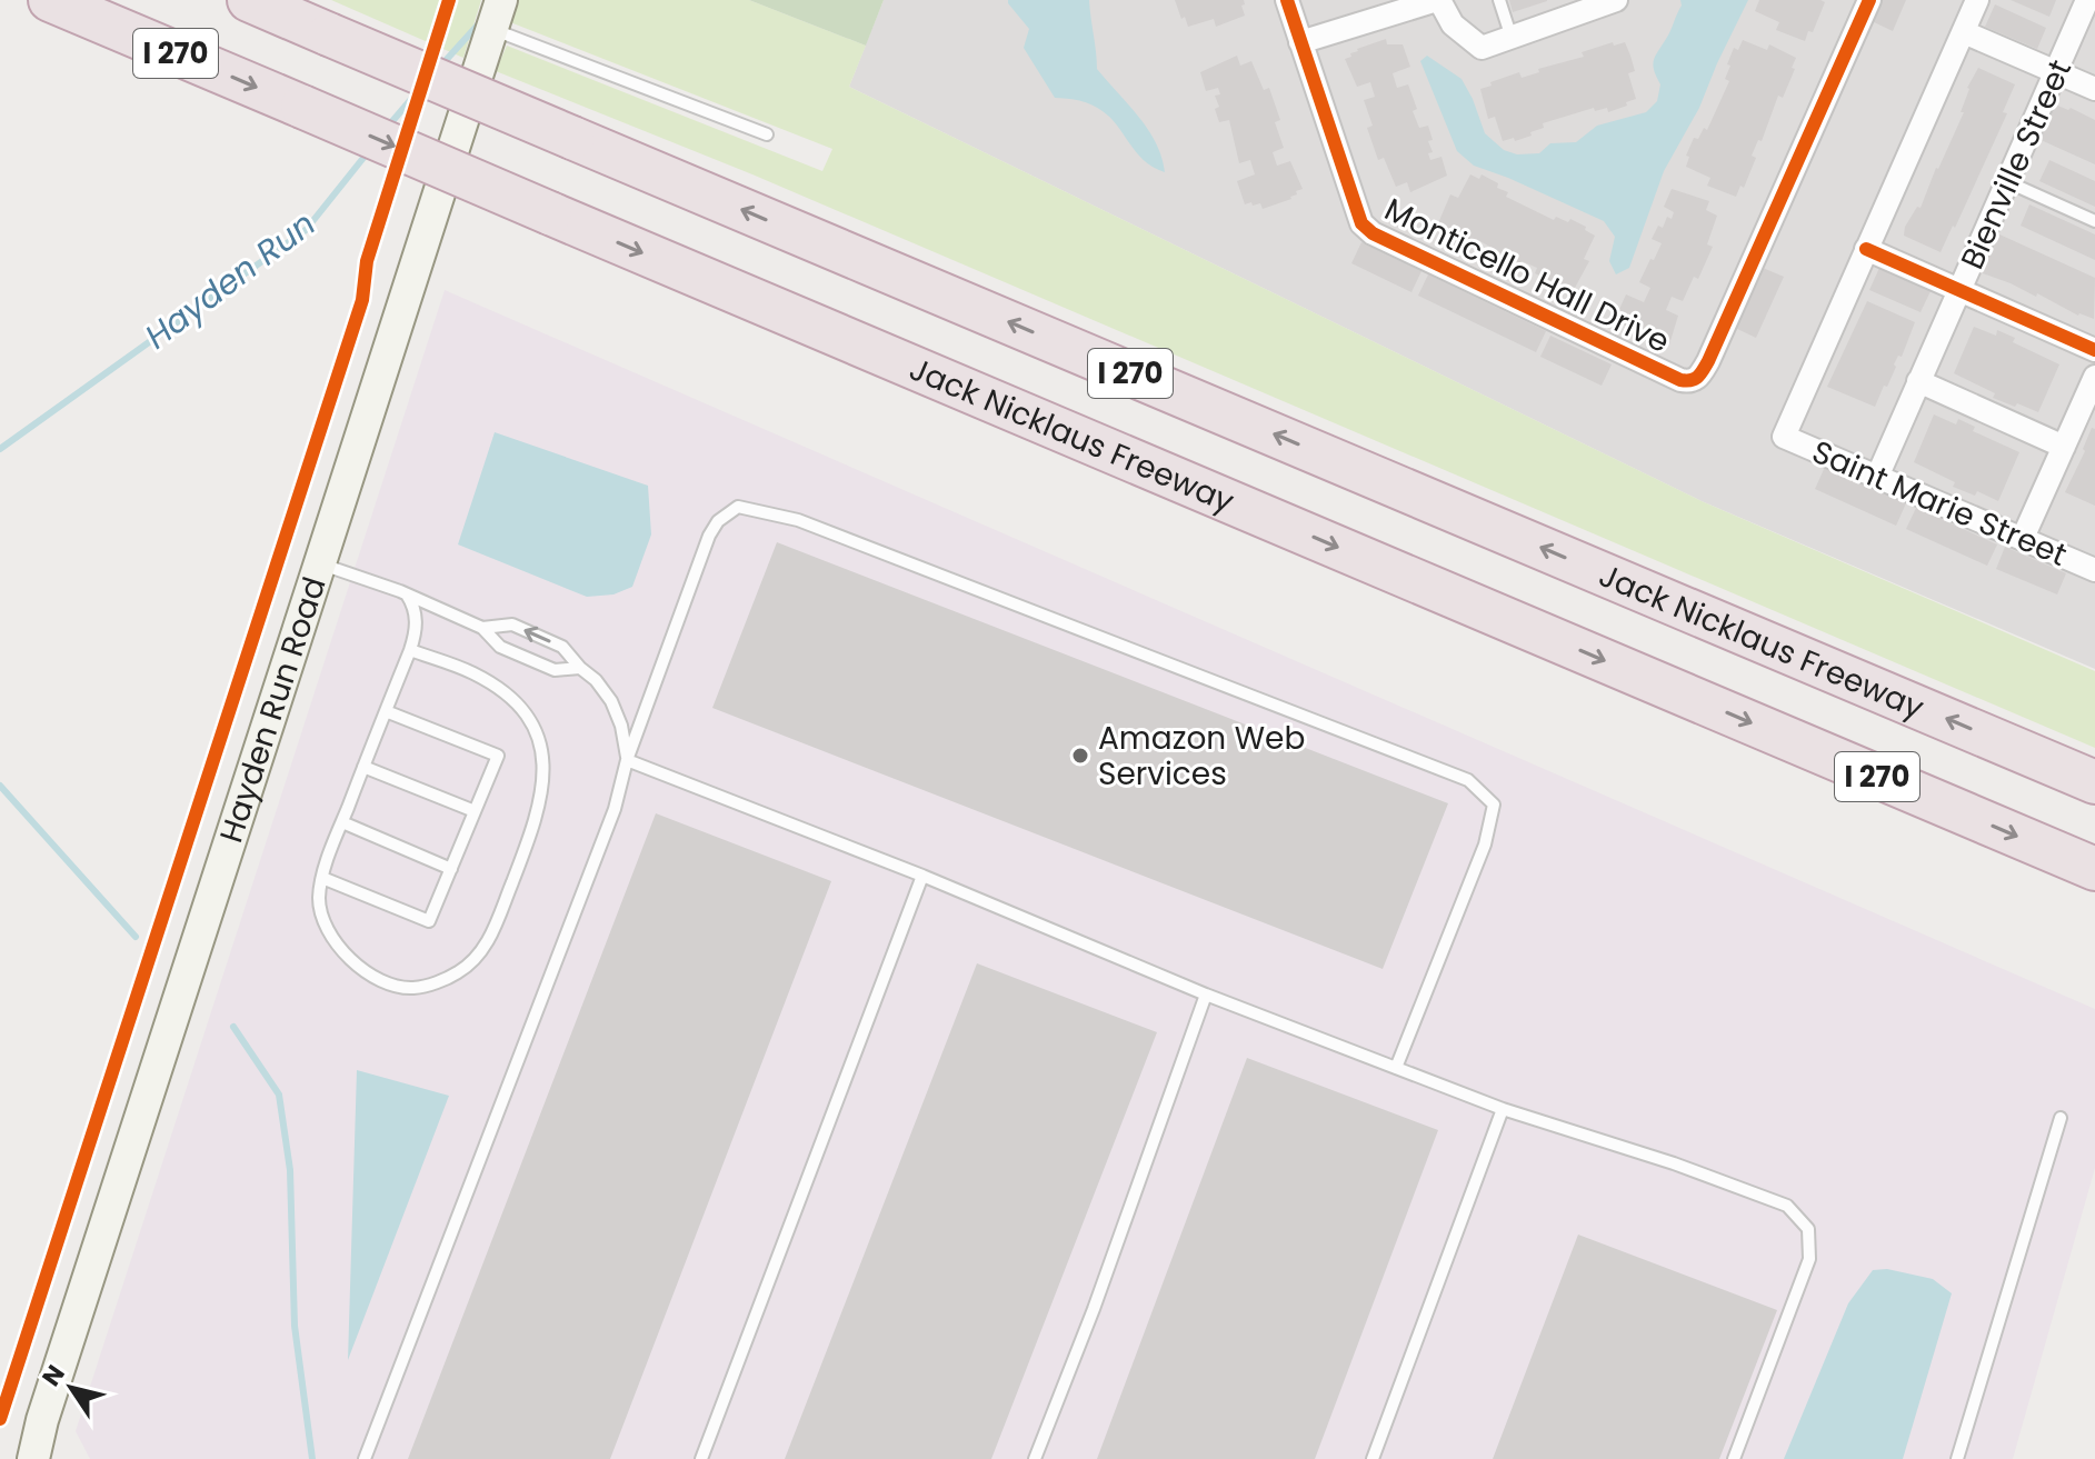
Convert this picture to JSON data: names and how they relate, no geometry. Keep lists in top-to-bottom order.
{
  "streets": {
    "highway": ["I 270", "Jack Nicklaus Freeway"],
    "main road": ["Hayden Run Road"],
    "street": ["Bienville Street", "Monticello Hall Drive", "Saint Marie Street"]
  },
  "crossings": [
    ["Bienville Street", "Saint Marie Street"]
  ],
  "water": ["Hayden Run"],
  "places": ["Amazon Web Services"],
  "north": "top left"
}
